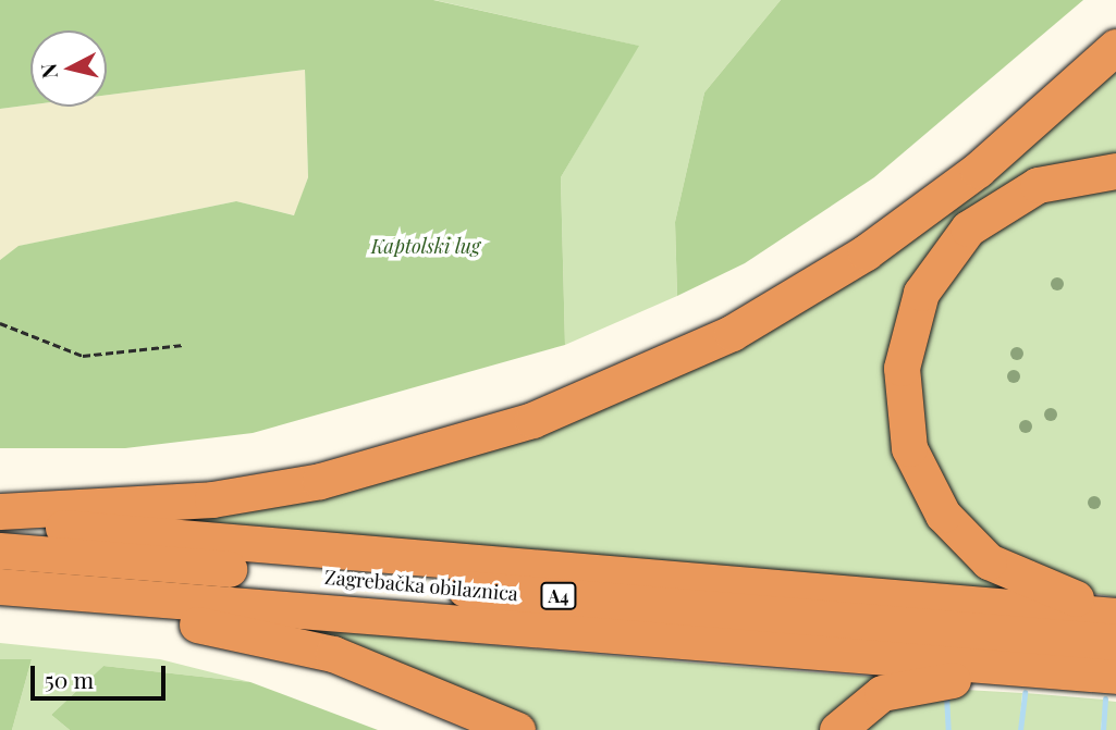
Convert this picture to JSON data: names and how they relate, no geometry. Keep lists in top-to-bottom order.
{
  "streets": {
    "highway": ["Zagrebačka obilaznica", "A4"]
  },
  "parks": ["Kaptolski lug"],
  "scale_bar": "50 m",
  "north": "left"
}
